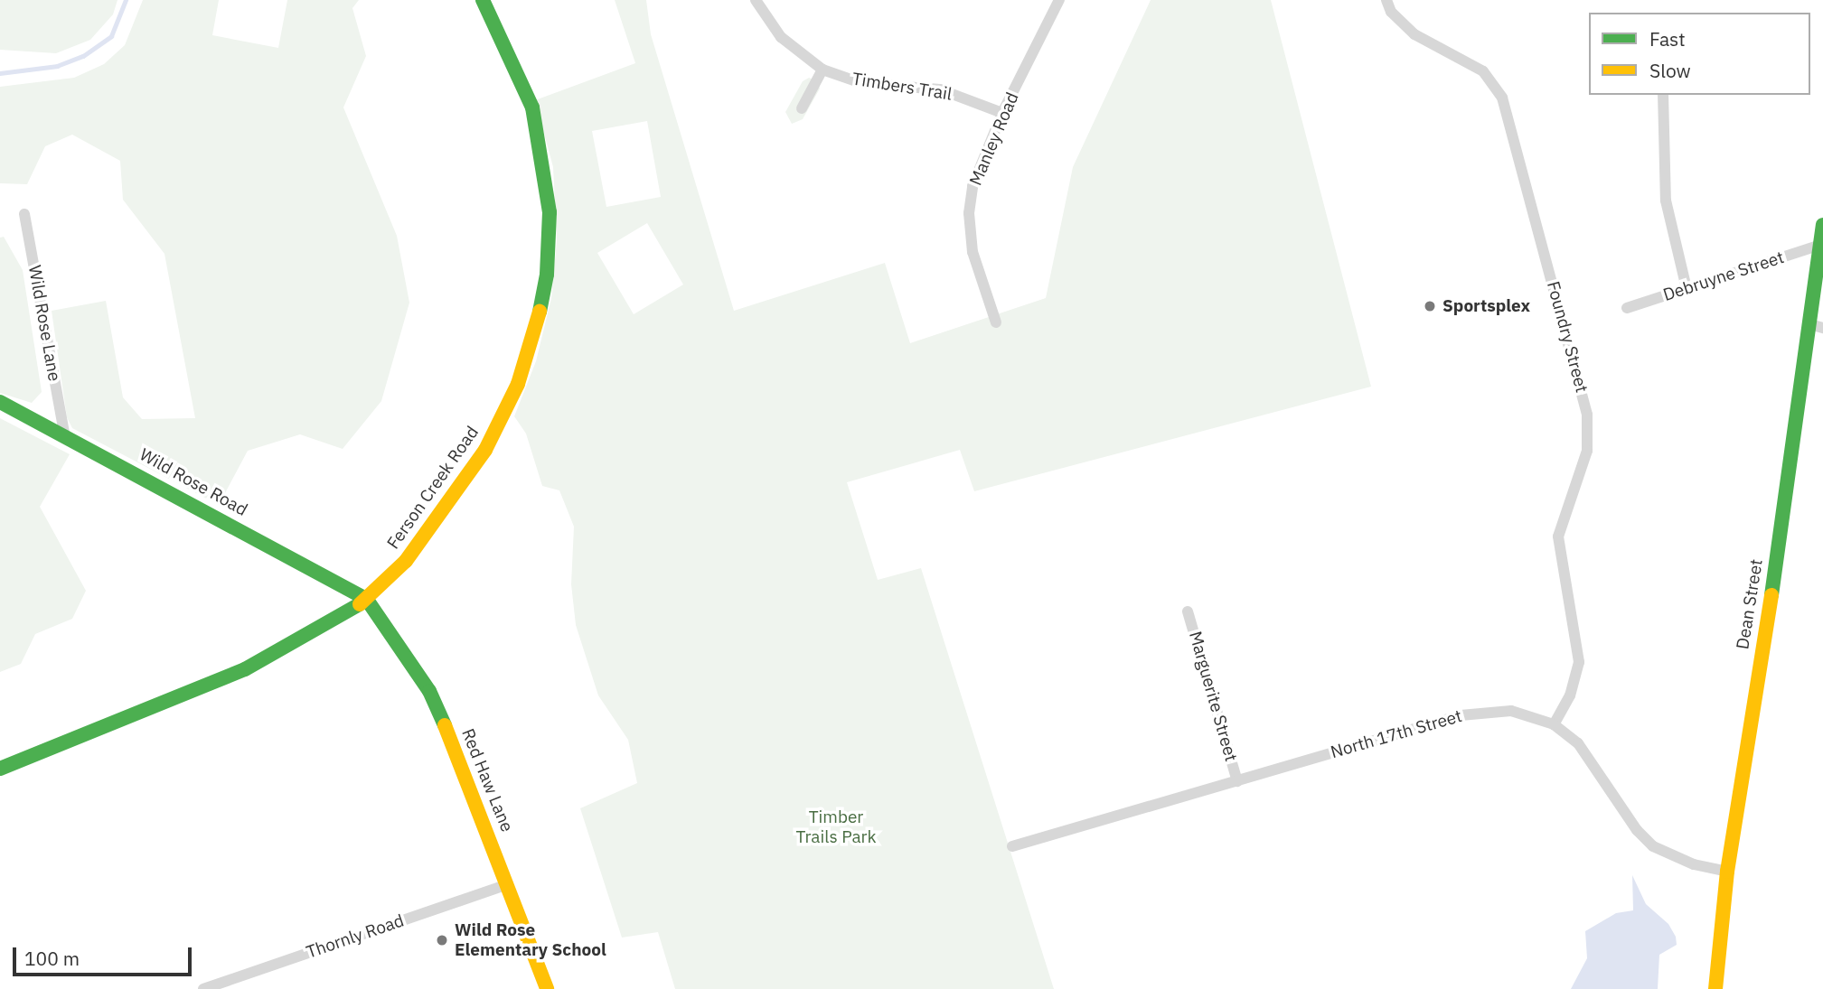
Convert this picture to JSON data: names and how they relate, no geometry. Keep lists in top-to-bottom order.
{
  "streets": {
    "street": [
      "Timbers Trail",
      "Manley Road",
      "Debruyne Street",
      "Wild Rose Lane",
      "Foundry Street",
      "Wild Rose Road",
      "Ferson Creek Road",
      "Dean Street",
      "Marguerite Street",
      "North 17th Street",
      "Red Haw Lane",
      "Thornly Road"
    ]
  },
  "crossings": [
    ["Timbers Trail", "Manley Road"],
    ["Debruyne Street", "Dean Street"],
    ["Wild Rose Lane", "Wild Rose Road"],
    ["Foundry Street", "North 17th Street"],
    ["Wild Rose Road", "Ferson Creek Road"],
    ["Wild Rose Road", "Red Haw Lane"],
    ["Ferson Creek Road", "Red Haw Lane"],
    ["Dean Street", "North 17th Street"],
    ["Marguerite Street", "North 17th Street"],
    ["Red Haw Lane", "Thornly Road"]
  ],
  "parks": ["Timber Trails Park"],
  "places": ["Sportsplex", "Wild Rose Elementary School"],
  "legend": ["Fast", "Slow"],
  "scale_bar": "100 m"
}
